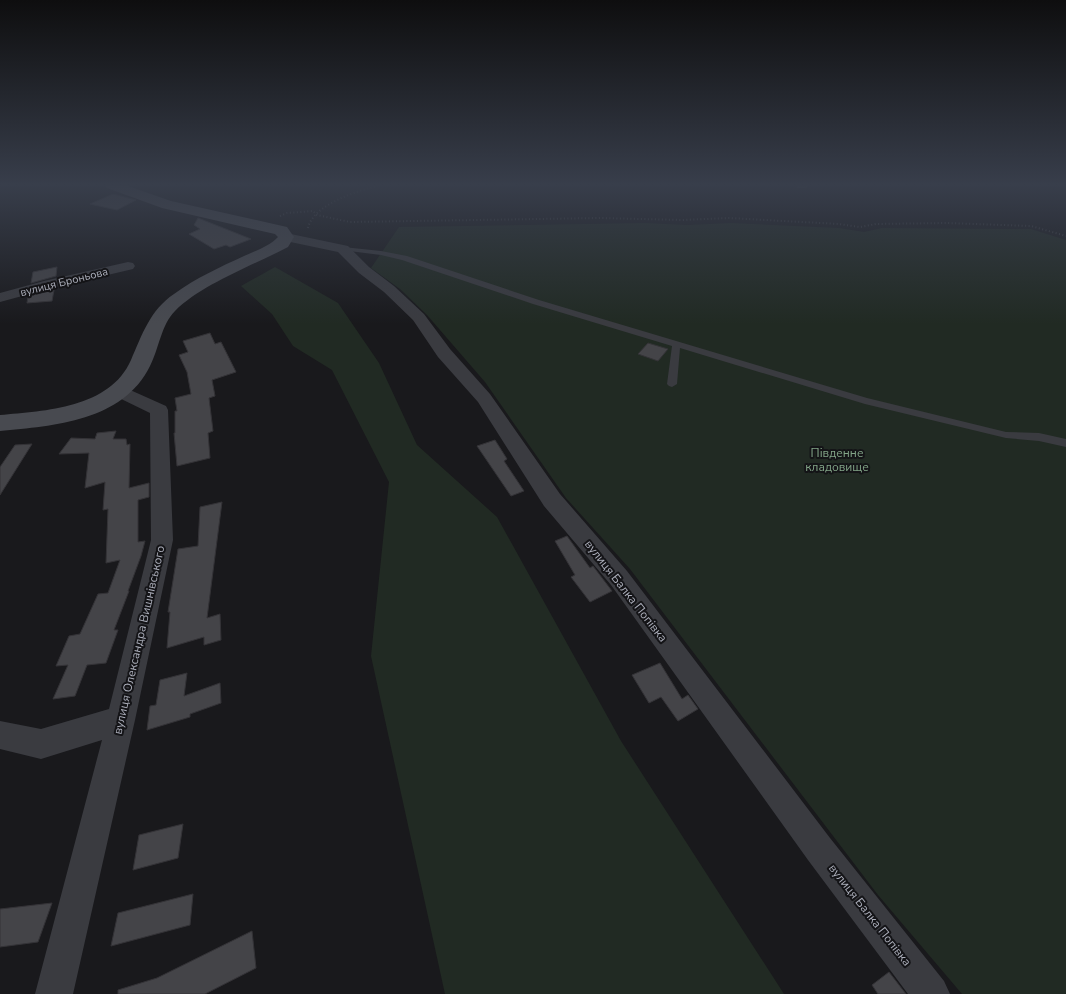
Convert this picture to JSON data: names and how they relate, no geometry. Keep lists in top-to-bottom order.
{
  "streets": {
    "street": ["вулиця Броньова", "вулиця Балка Попівка", "вулиця Олександра Вишнівського"]
  },
  "parks": ["Південне кладовище"]
}
